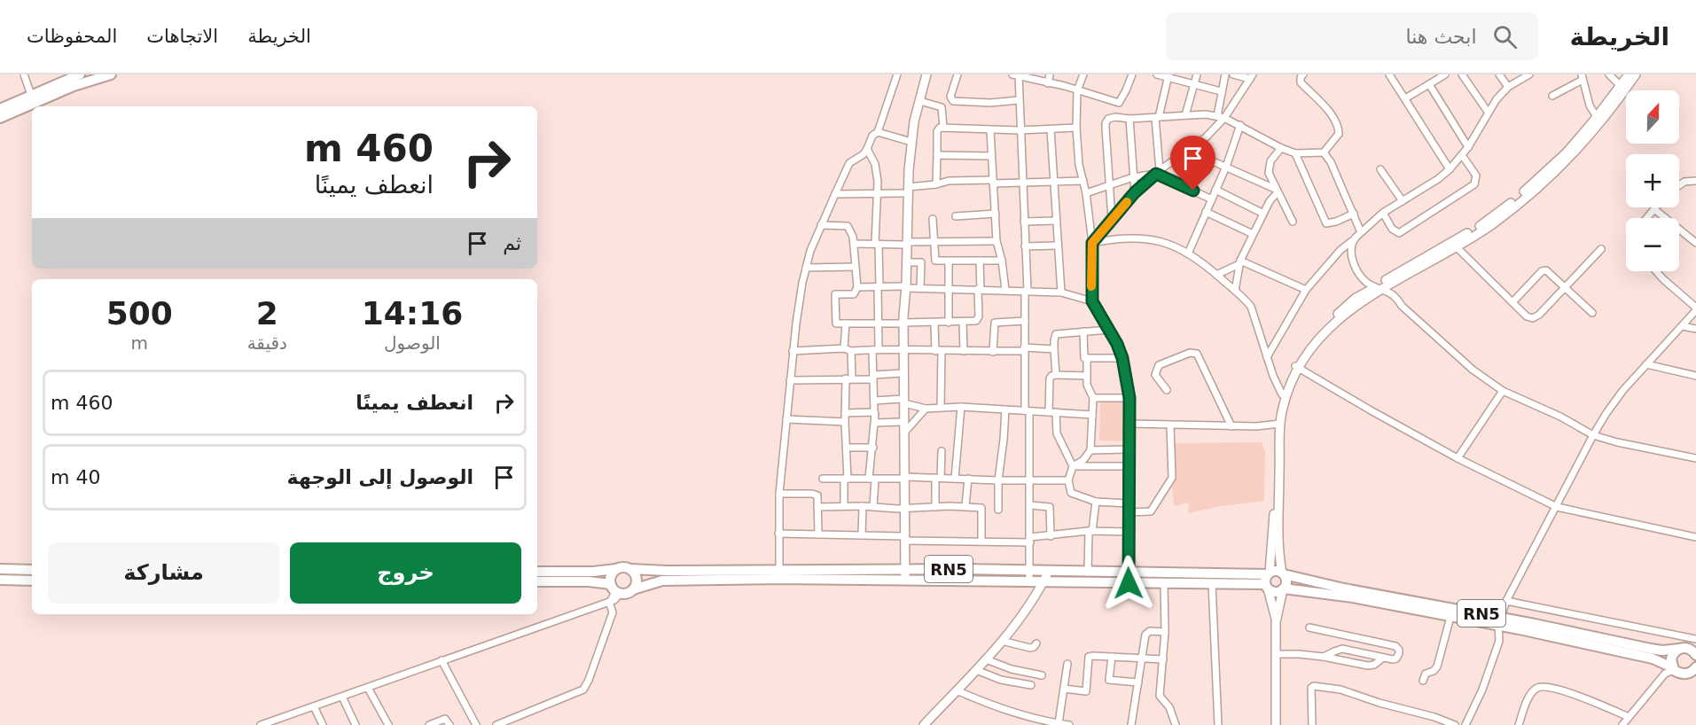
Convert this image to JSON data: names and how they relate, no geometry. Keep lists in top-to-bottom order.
{
  "streets": {
    "main road": ["RN5"]
  },
  "north": "top",
  "page": {
    "header": "الخريطة",
    "search": "ابحث هنا",
    "nav": ["الخريطة", "الاتجاهات", "المحفوظات"],
    "map_buttons": ["+", "−"],
    "turn": ["460 m", "انعطف يمينًا"],
    "then": "ثم",
    "eta": [
      "14:16",
      "الوصول",
      "2",
      "دقيقة",
      "500",
      "m"
    ],
    "list": [
      {
        "name": "انعطف يمينًا",
        "value": "460 m"
      },
      {
        "name": "الوصول إلى الوجهة",
        "value": "40 m"
      }
    ],
    "buttons": ["خروج", "مشاركة"]
  }
}
